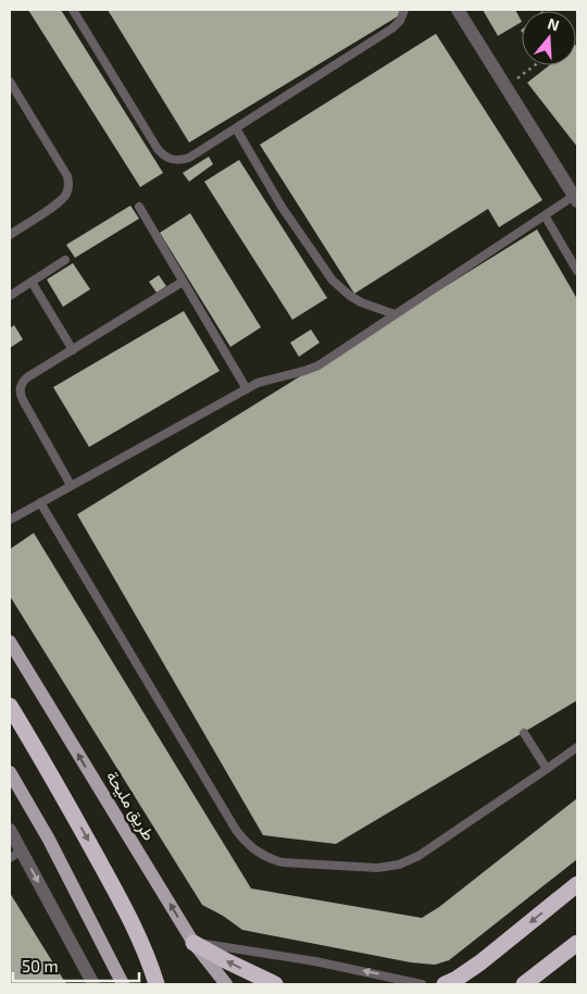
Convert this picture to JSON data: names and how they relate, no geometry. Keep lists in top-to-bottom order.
{
  "streets": {
    "main road": ["طريق مليحة"]
  },
  "scale_bar": "50 m",
  "north": "top"
}
